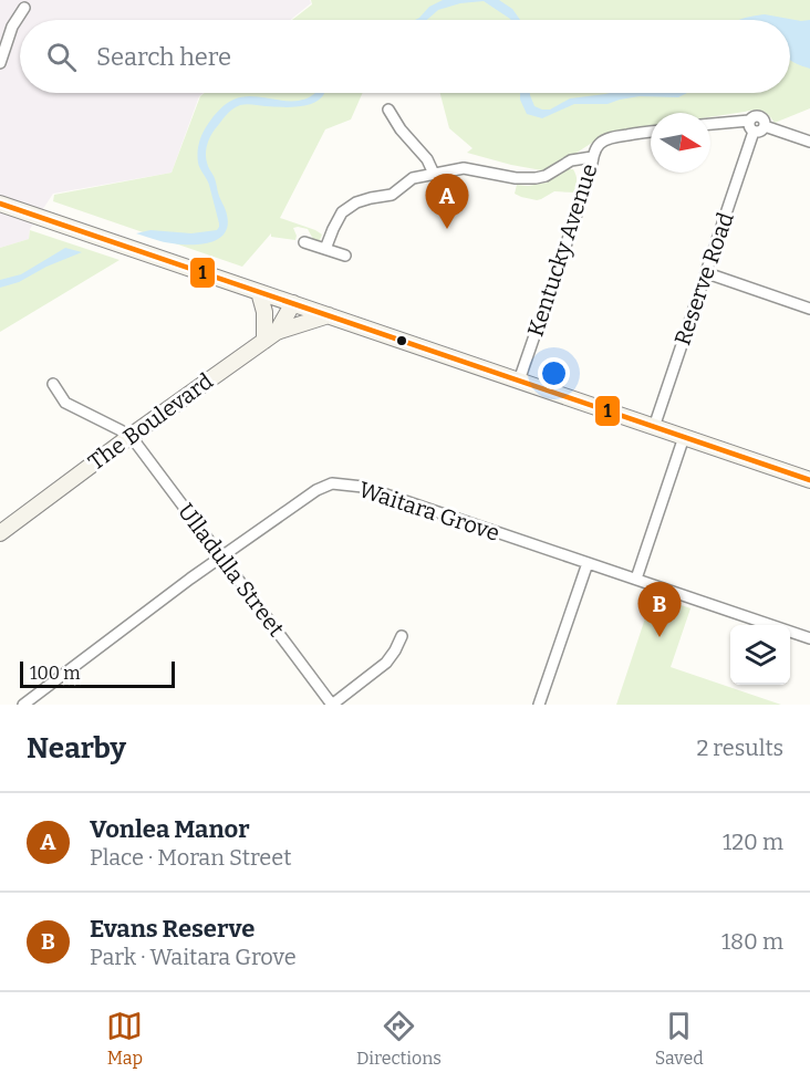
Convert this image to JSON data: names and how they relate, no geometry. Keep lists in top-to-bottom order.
{
  "streets": {
    "main road": ["The Boulevard"],
    "street": [
      "Kentucky Avenue",
      "Reserve Road",
      "Waitara Grove",
      "Ulladulla Street"
    ]
  },
  "crossings": [
    ["The Boulevard", "Ulladulla Street"],
    ["Waitara Grove", "Ulladulla Street"]
  ],
  "lines": ["transit line 1"],
  "scale_bar": "100 m",
  "north": "right",
  "page": {
    "search": "Search here",
    "pins": ["A", "B"],
    "scale": "100 m",
    "heading": ["Nearby", "2 results"],
    "list": [
      {
        "mark": "A",
        "name": "Vonlea Manor",
        "note": "Place · Moran Street",
        "value": "120 m"
      },
      {
        "mark": "B",
        "name": "Evans Reserve",
        "note": "Park · Waitara Grove",
        "value": "180 m"
      }
    ],
    "nav": ["Map", "Directions", "Saved"]
  }
}
